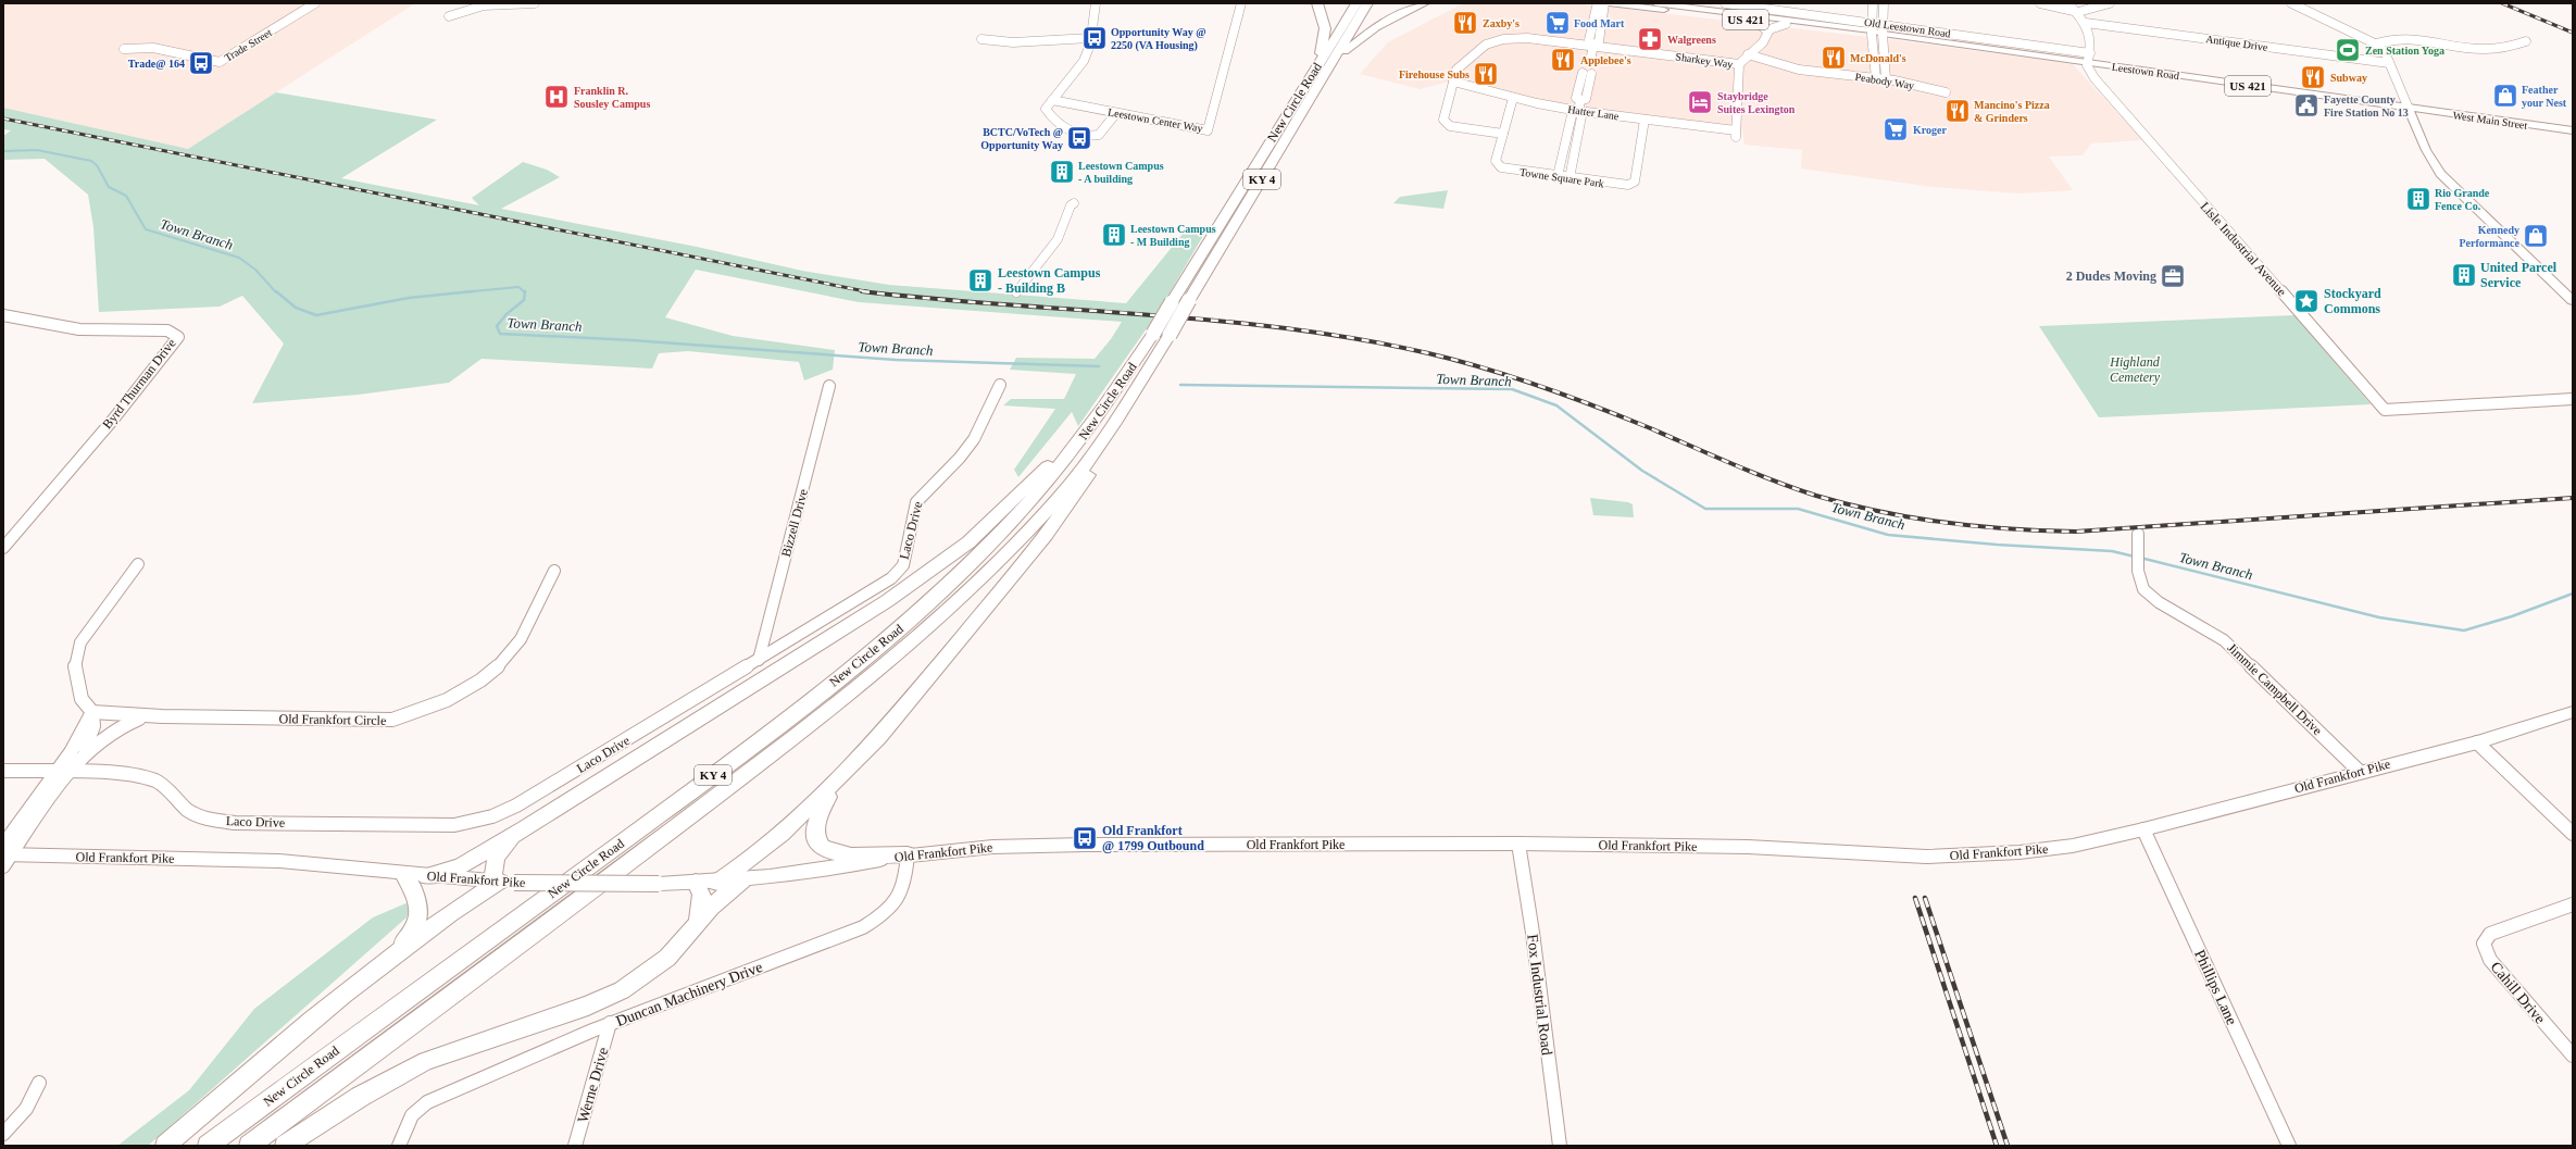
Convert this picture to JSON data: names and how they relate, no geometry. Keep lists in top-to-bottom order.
{
  "streets": {
    "highway": ["New Circle Road", "KY 4"],
    "main road": [
      "US 421",
      "Leestown Road",
      "West Main Street",
      "Old Frankfort Pike"
    ],
    "street": [
      "Old Leestown Road",
      "Antique Drive",
      "Trade Street",
      "Sharkey Way",
      "Peabody Way",
      "Hatter Lane",
      "Leestown Center Way",
      "Towne Square Park",
      "Lisle Industrial Avenue",
      "Byrd Thurman Drive",
      "Bizzell Drive",
      "Laco Drive",
      "Jimmie Campbell Drive",
      "Old Frankfort Circle",
      "Phillips Lane",
      "Cahill Drive",
      "Duncan Machinery Drive",
      "Fox Industrial Road",
      "Werne Drive"
    ]
  },
  "crossings": [
    ["Old Leestown Road", "Leestown Road"],
    ["Old Leestown Road", "Lisle Industrial Avenue"],
    ["Sharkey Way", "Hatter Lane"],
    ["Sharkey Way", "Towne Square Park"],
    ["Leestown Road", "West Main Street"],
    ["Leestown Road", "Lisle Industrial Avenue"],
    ["Hatter Lane", "Towne Square Park"],
    ["Bizzell Drive", "Laco Drive"],
    ["Jimmie Campbell Drive", "Old Frankfort Pike"],
    ["Old Frankfort Pike", "Phillips Lane"],
    ["Old Frankfort Pike", "Duncan Machinery Drive"],
    ["Old Frankfort Pike", "Fox Industrial Road"],
    ["Duncan Machinery Drive", "Werne Drive"]
  ],
  "water": ["Town Branch"],
  "parks": ["Highland Cemetery"],
  "places": {
    "restaurant": [
      "Zaxby's",
      "McDonald's",
      "Applebee's",
      "Firehouse Subs",
      "Subway",
      "Mancino's Pizza & Grinders"
    ],
    "supermarket": ["Food Mart", "Kroger"],
    "bus stop": [
      "Opportunity Way @ 2250 (VA Housing)",
      "Trade@ 164",
      "BCTC/VoTech @ Opportunity Way",
      "Old Frankfort @ 1799 Outbound"
    ],
    "pharmacy": ["Walgreens"],
    "sports": ["Zen Station Yoga"],
    "shop": ["Feather your Nest", "Kennedy Performance"],
    "hospital": ["Franklin R. Sousley Campus"],
    "hotel": ["Staybridge Suites Lexington"],
    "public building": ["Fayette County Fire Station No 13"],
    "building": [
      "Leestown Campus - A building",
      "Rio Grande Fence Co.",
      "Leestown Campus - M Building",
      "United Parcel Service",
      "Leestown Campus - Building B"
    ],
    "office": ["2 Dudes Moving"],
    "place": ["Stockyard Commons"]
  }
}
